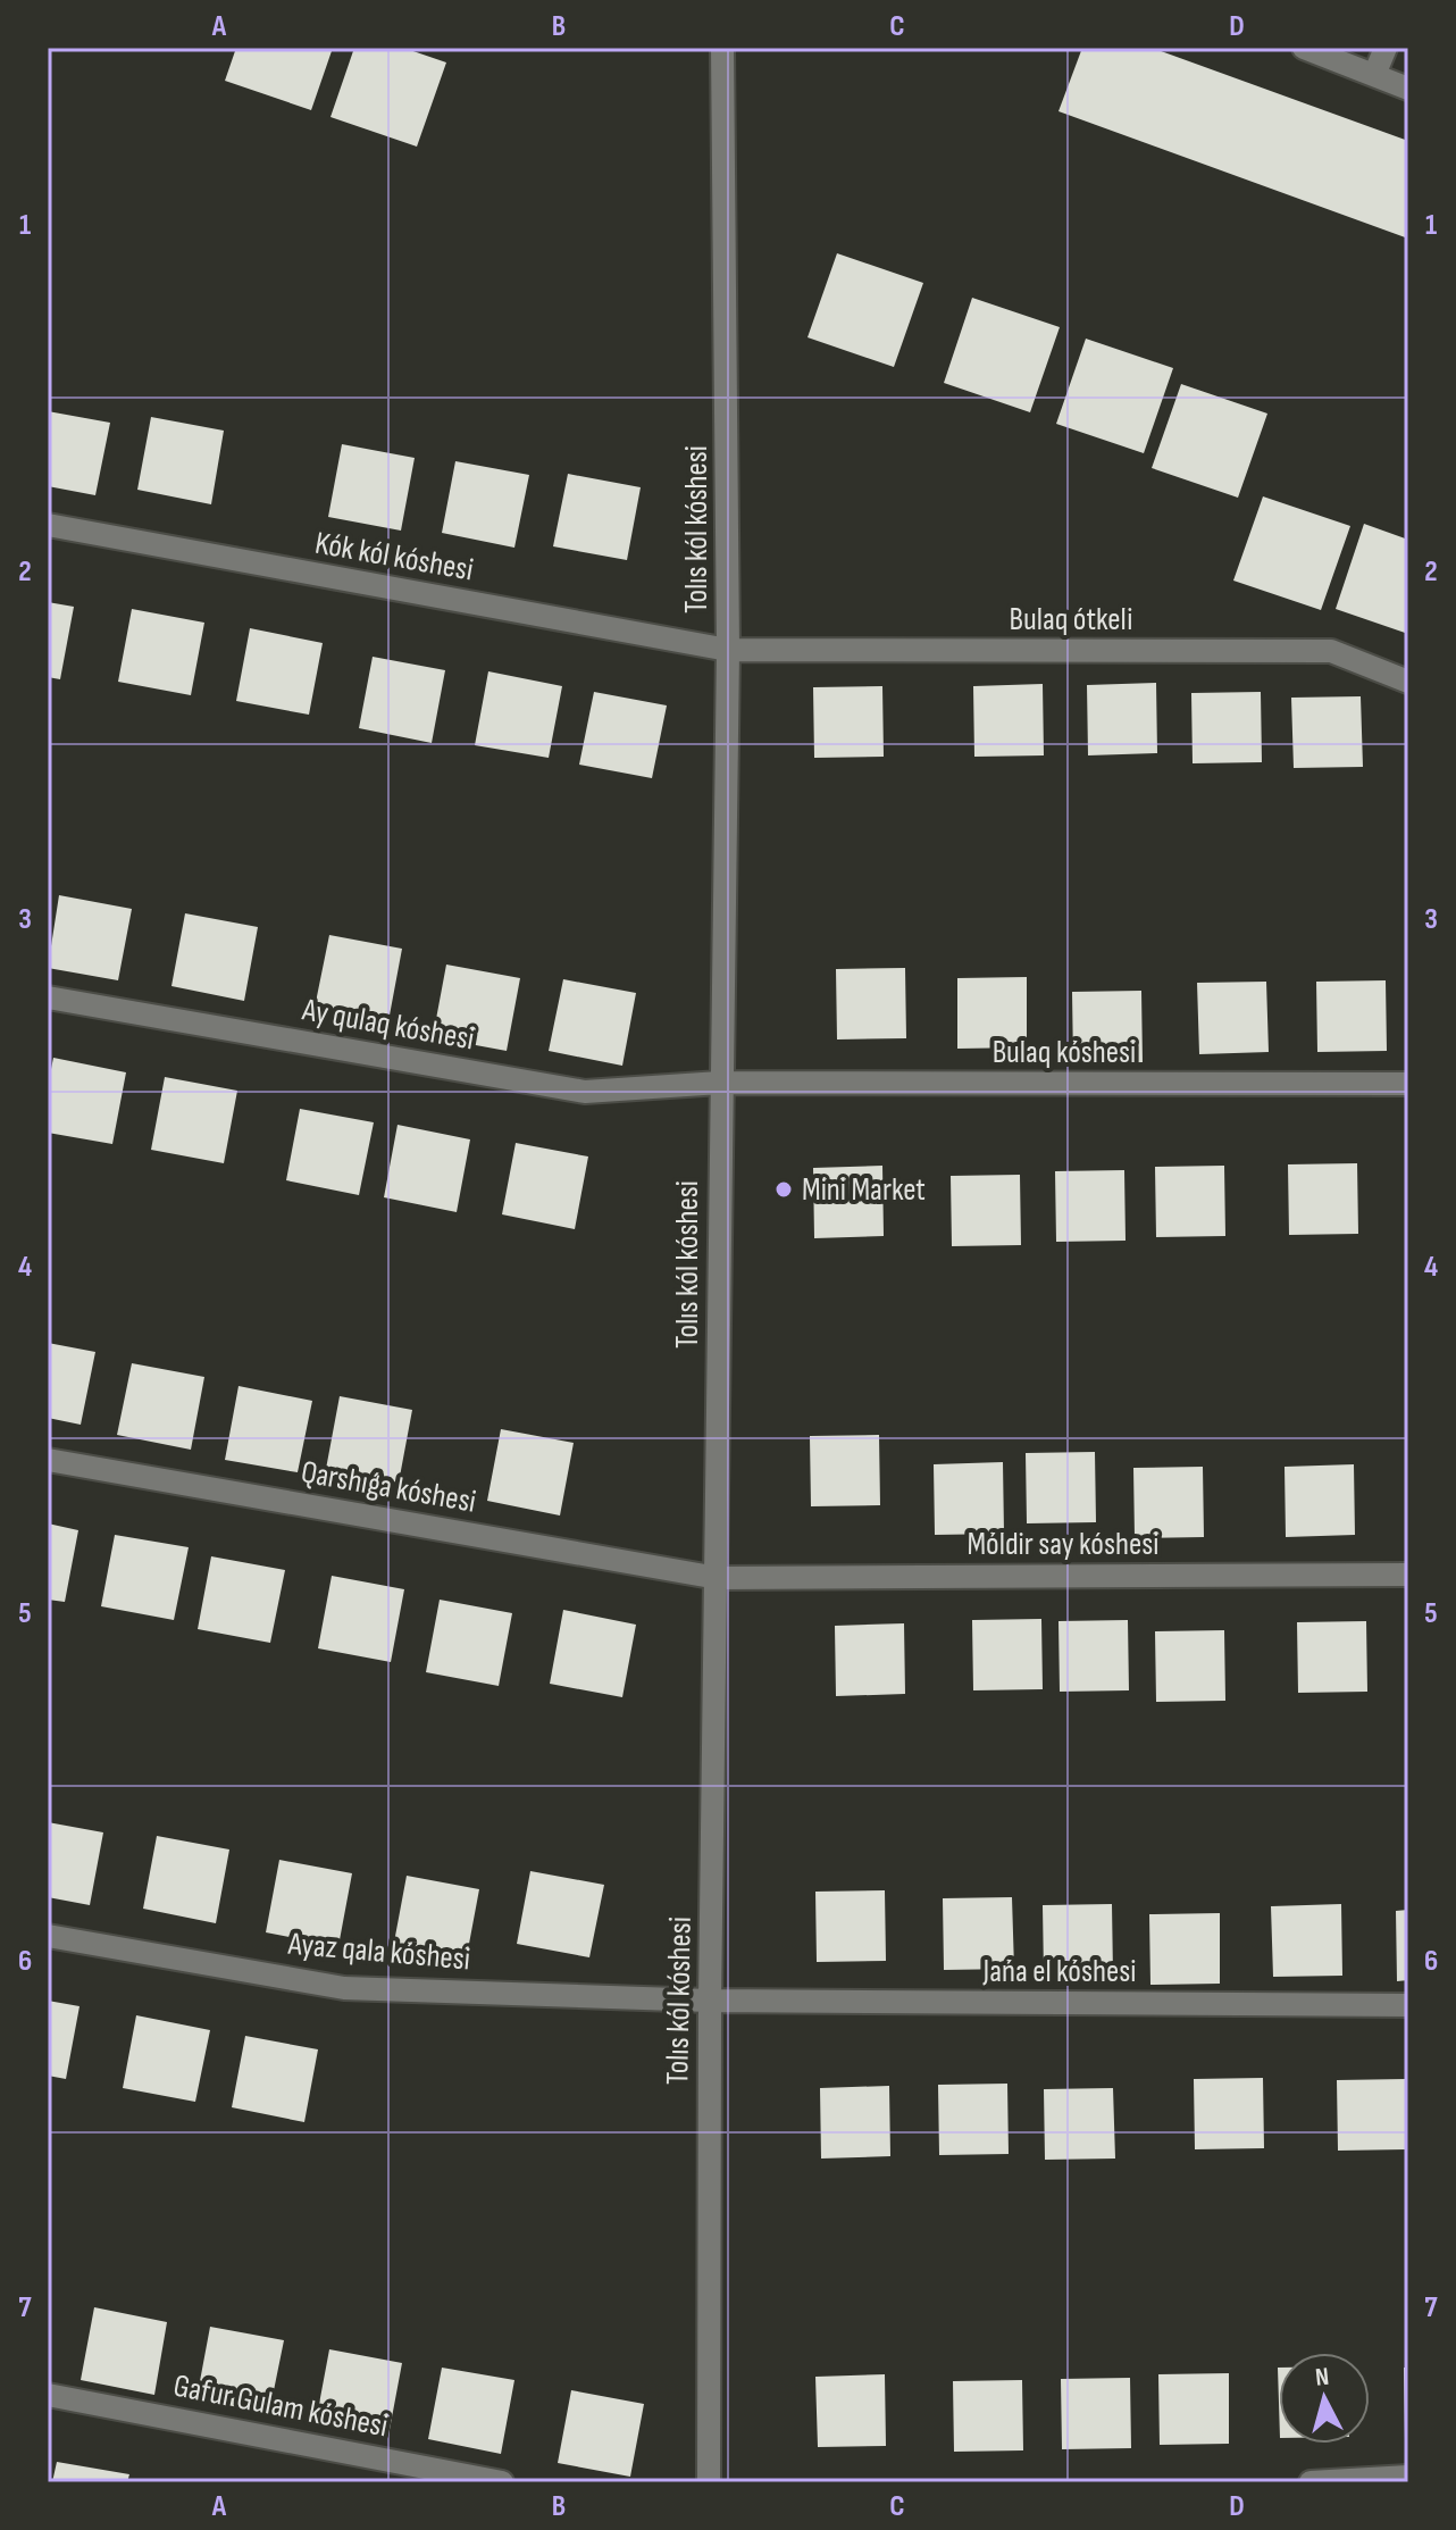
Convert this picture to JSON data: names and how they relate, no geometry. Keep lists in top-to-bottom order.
{
  "streets": {
    "street": [
      "Tolıs kól kóshesi",
      "Kók kól kóshesi",
      "Bulaq ótkeli",
      "Ay qulaq kóshesi",
      "Bulaq kóshesi",
      "Qarshıǵa kóshesi",
      "Móldir say kóshesi",
      "Ayaz qala kóshesi",
      "Jańa el kóshesi",
      "Gafur Gulam kóshesi"
    ]
  },
  "crossings": [
    ["Tolıs kól kóshesi", "Kók kól kóshesi"],
    ["Tolıs kól kóshesi", "Bulaq ótkeli"],
    ["Tolıs kól kóshesi", "Ay qulaq kóshesi"],
    ["Tolıs kól kóshesi", "Bulaq kóshesi"],
    ["Tolıs kól kóshesi", "Qarshıǵa kóshesi"],
    ["Tolıs kól kóshesi", "Móldir say kóshesi"],
    ["Tolıs kól kóshesi", "Ayaz qala kóshesi"],
    ["Tolıs kól kóshesi", "Jańa el kóshesi"],
    ["Kók kól kóshesi", "Bulaq ótkeli"],
    ["Ay qulaq kóshesi", "Bulaq kóshesi"],
    ["Qarshıǵa kóshesi", "Móldir say kóshesi"],
    ["Ayaz qala kóshesi", "Jańa el kóshesi"]
  ],
  "places": ["Mini Market"],
  "north": "top",
  "grid": {
    "columns": [
      "A",
      "B",
      "C",
      "D"
    ],
    "rows": [
      "1",
      "2",
      "3",
      "4",
      "5",
      "6",
      "7"
    ]
  }
}
